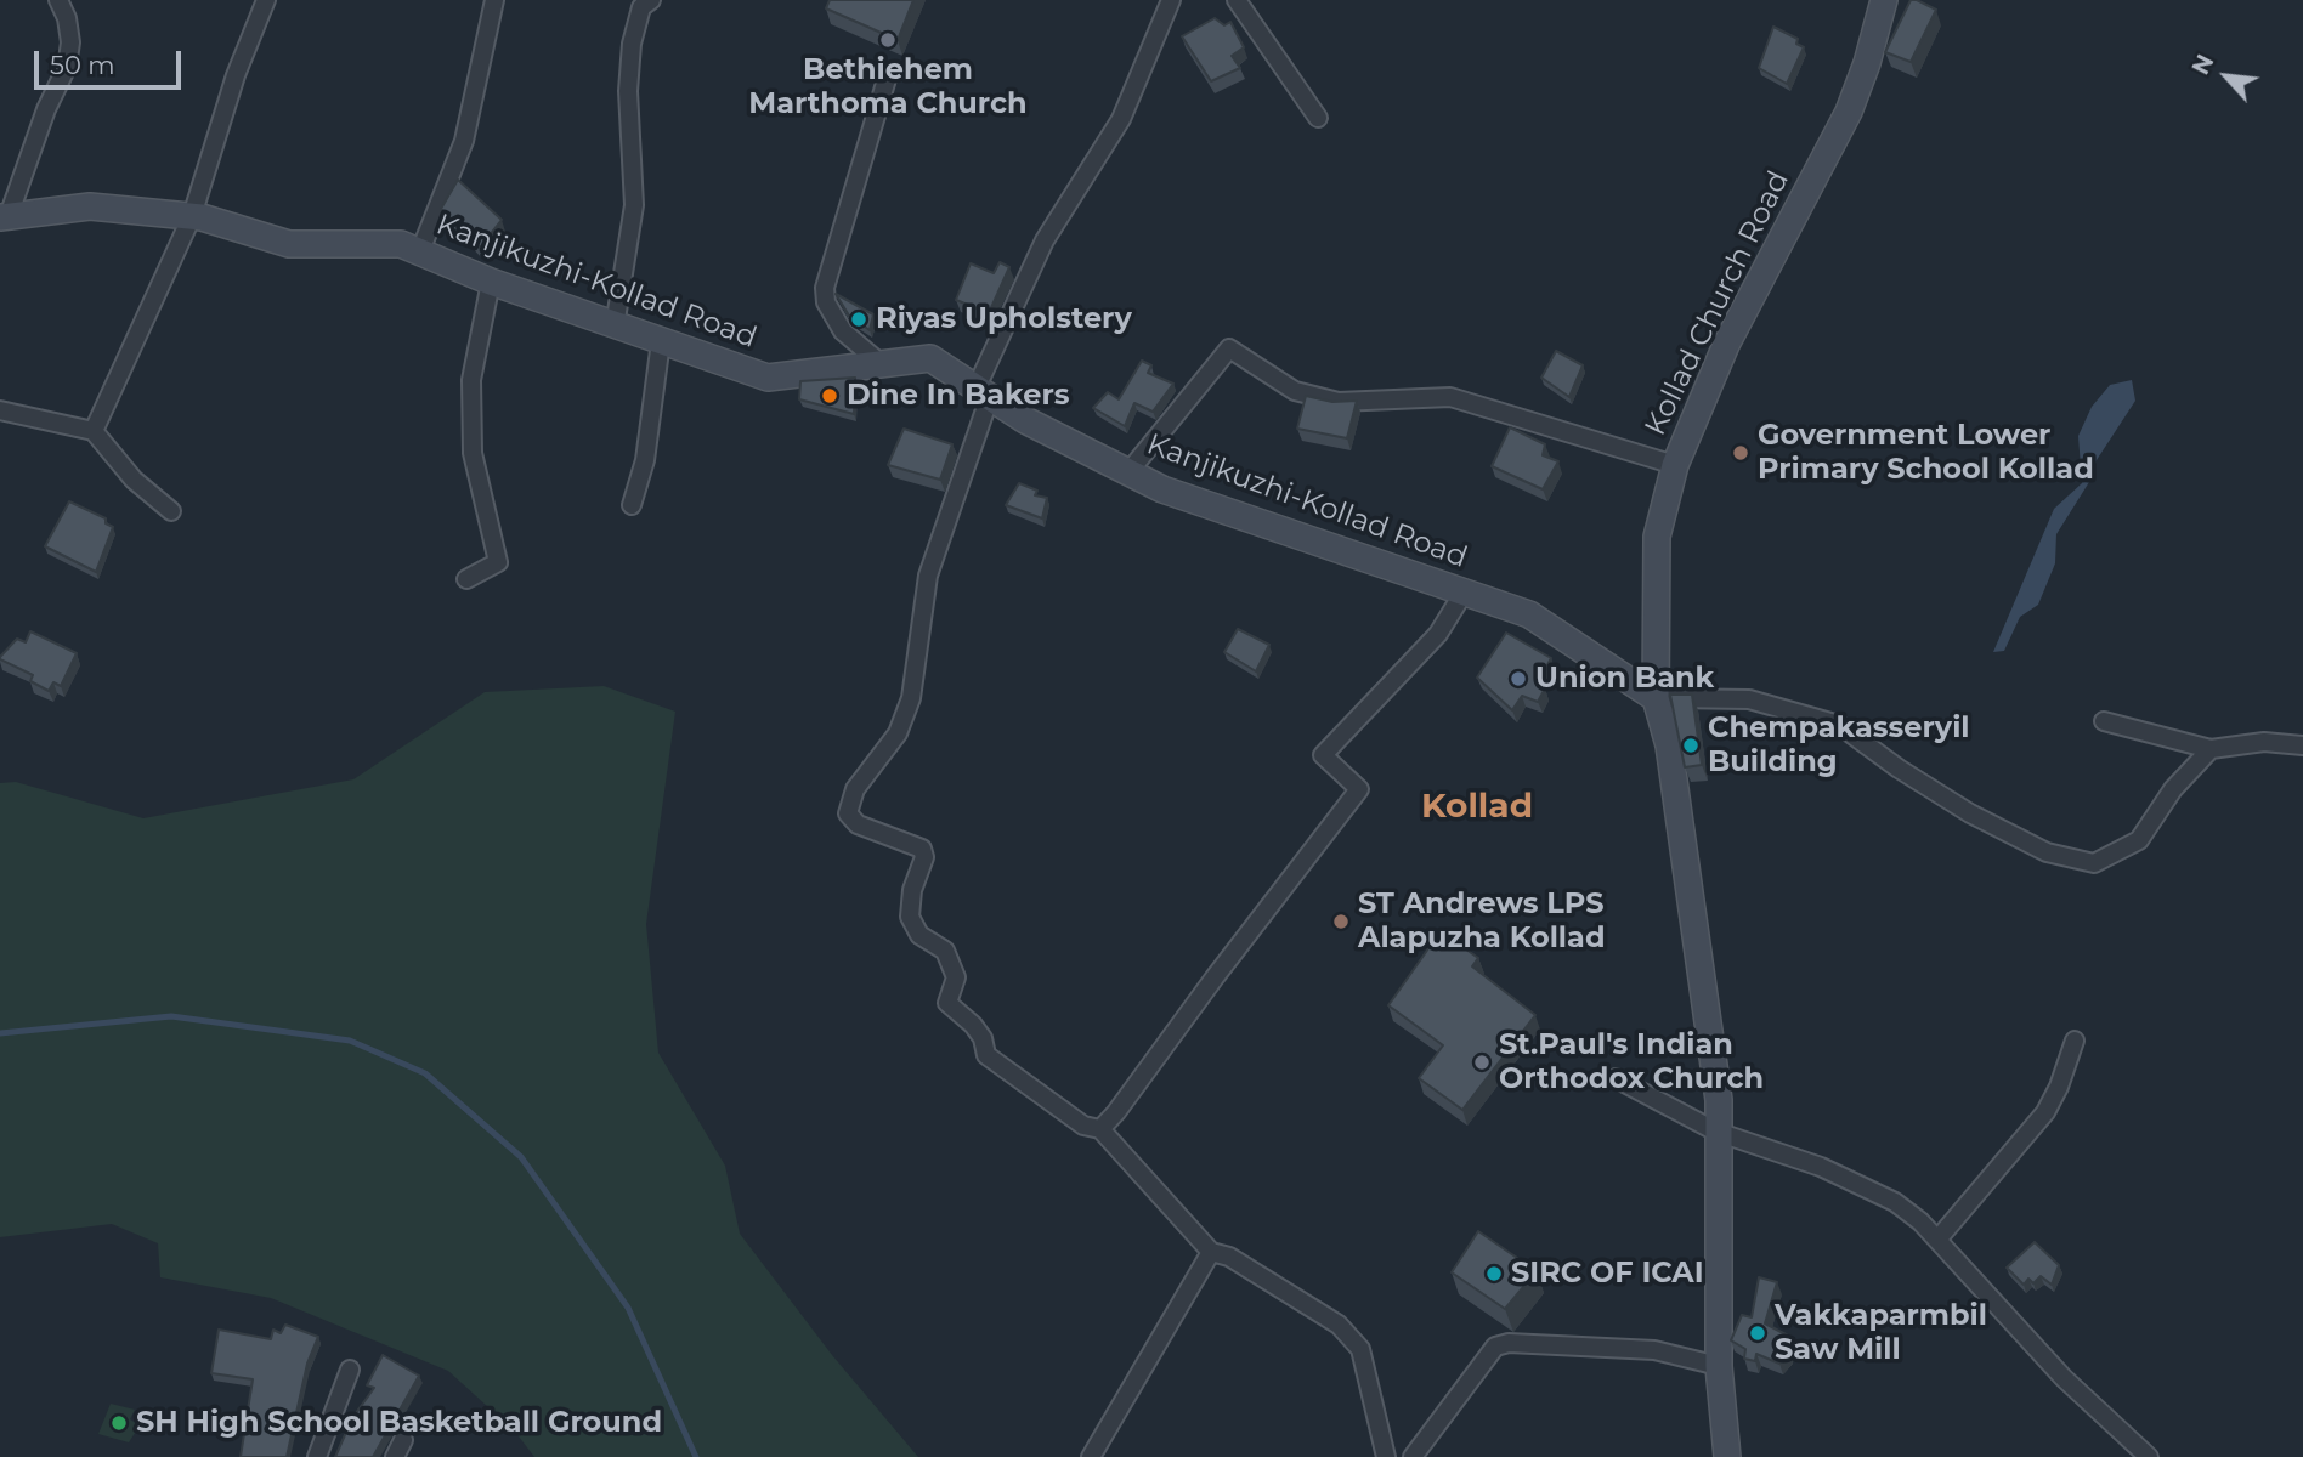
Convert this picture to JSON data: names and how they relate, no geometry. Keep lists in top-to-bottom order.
{
  "streets": {
    "main road": ["Kanjikuzhi-Kollad Road", "Kollad Church Road"]
  },
  "crossings": [
    ["Kanjikuzhi-Kollad Road", "Kollad Church Road"]
  ],
  "districts": ["Kollad"],
  "places": [
    "Bethiehem Marthoma Church",
    "Riyas Upholstery",
    "Dine In Bakers",
    "Government Lower Primary School Kollad",
    "Union Bank",
    "Chempakasseryil Building",
    "ST Andrews LPS Alapuzha Kollad",
    "St.Paul's Indian Orthodox Church",
    "SIRC OF ICAI",
    "Vakkaparmbil Saw Mill",
    "SH High School Basketball Ground"
  ],
  "scale_bar": "50 m",
  "north": "top left"
}
